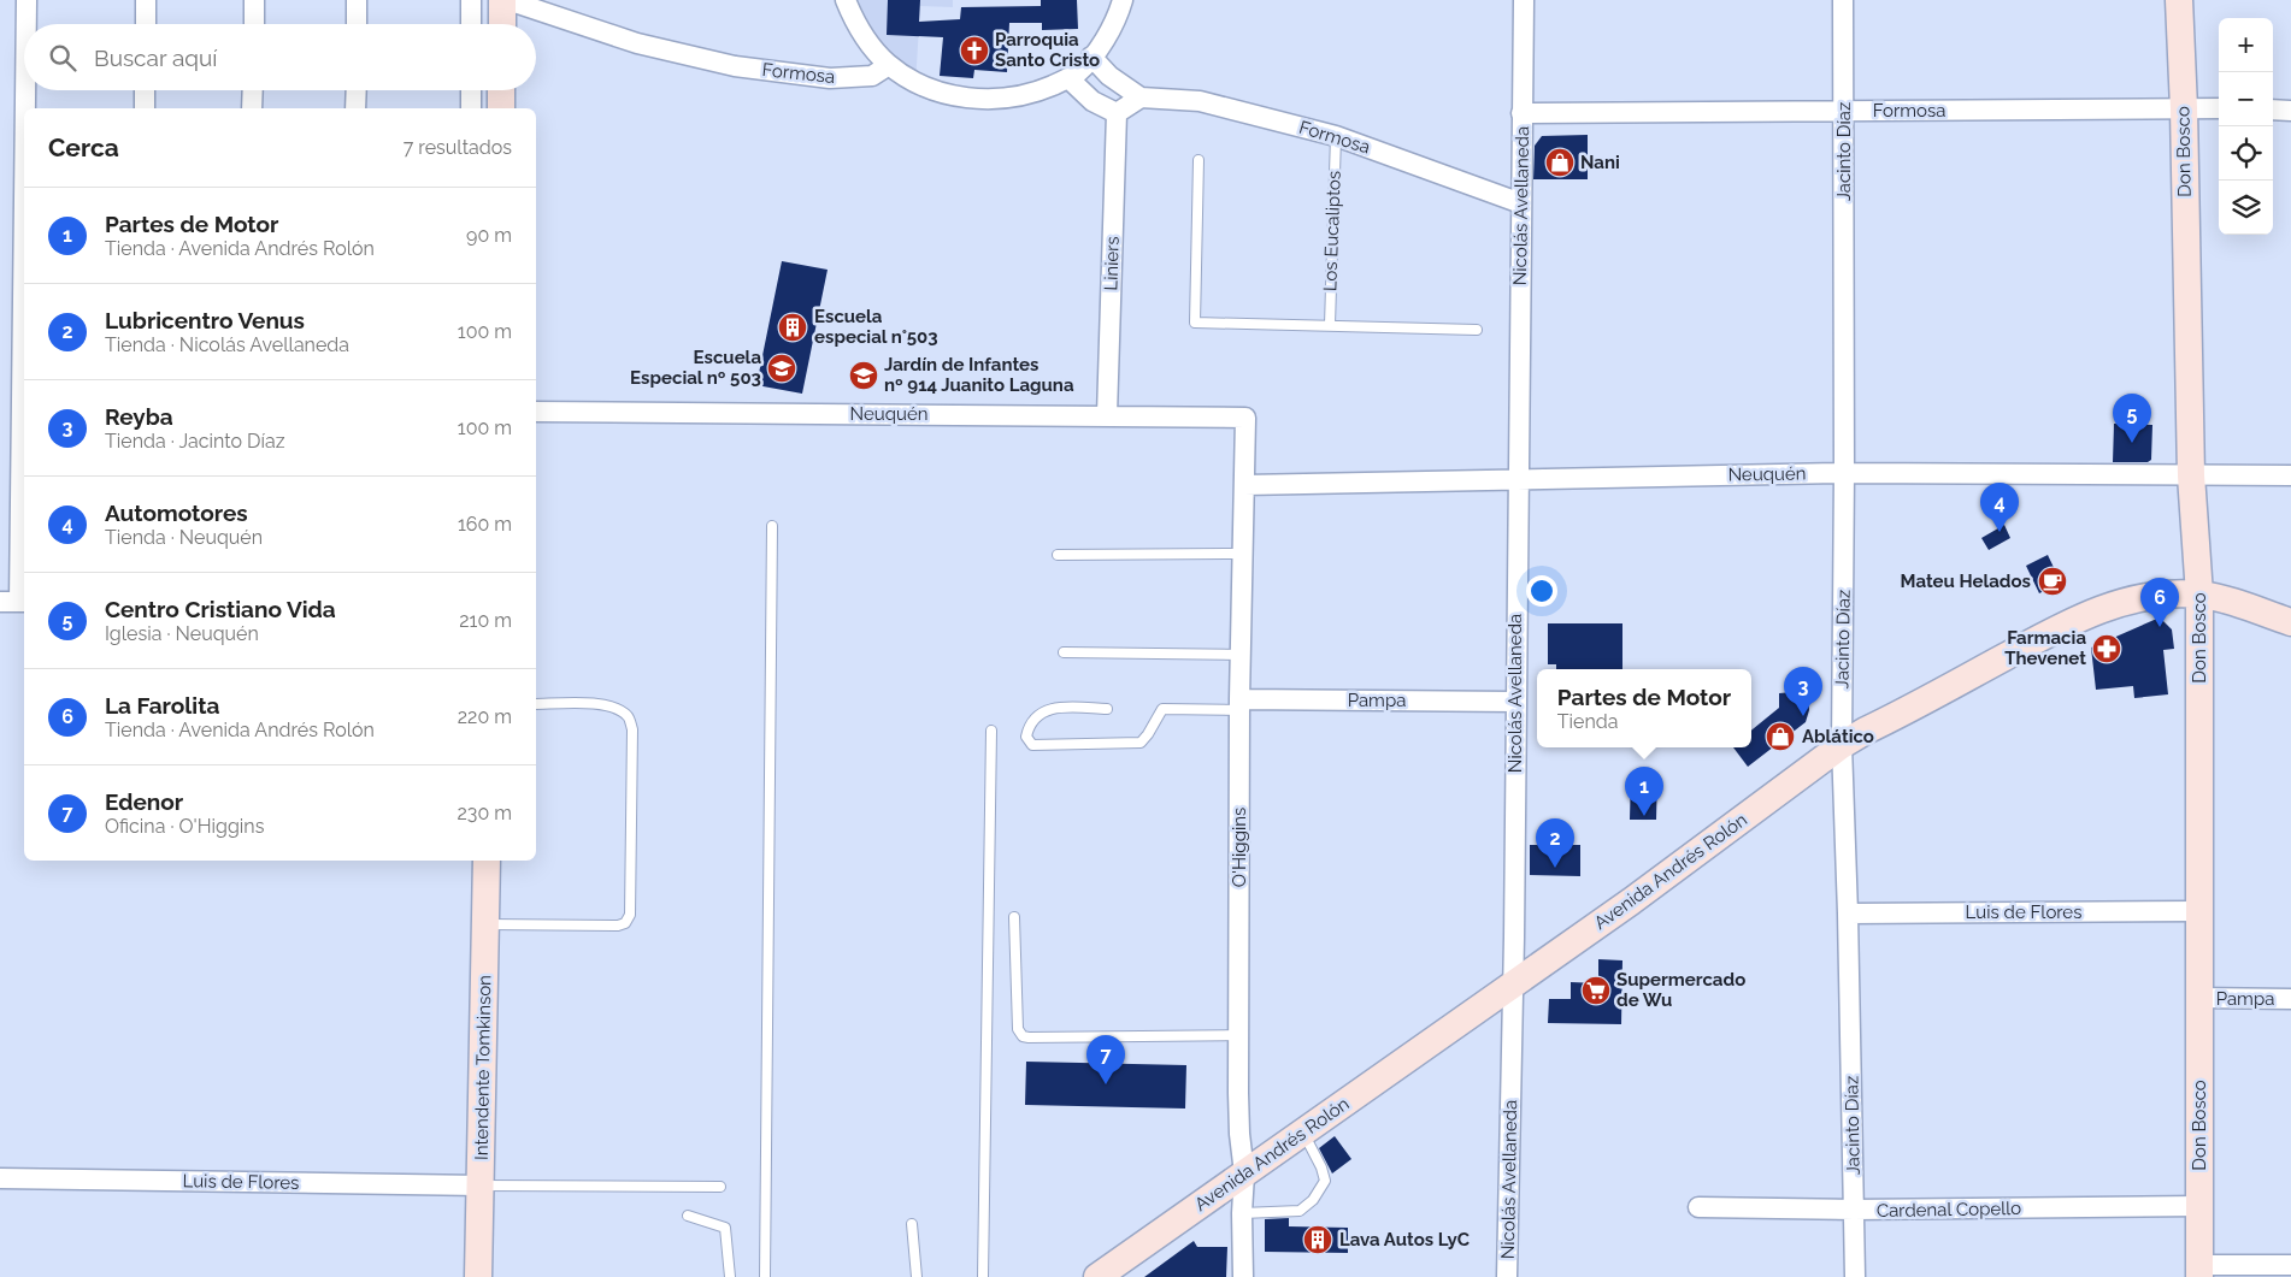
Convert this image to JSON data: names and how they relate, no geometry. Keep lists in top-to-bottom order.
{
  "streets": {
    "street": [
      "Formosa",
      "Jacinto Díaz",
      "Don Bosco",
      "Nicolás Avellaneda",
      "Liniers",
      "Neuquén",
      "Pampa",
      "O'Higgins",
      "Avenida Andrés Rolón",
      "Luis de Flores",
      "Intendente Tomkinson",
      "Cardenal Copello"
    ],
    "lane": ["Los Eucaliptos"]
  },
  "crossings": [
    ["Formosa", "Jacinto Díaz"],
    ["Formosa", "Don Bosco"],
    ["Formosa", "Nicolás Avellaneda"],
    ["Formosa", "Los Eucaliptos"],
    ["Jacinto Díaz", "Neuquén"],
    ["Jacinto Díaz", "Avenida Andrés Rolón"],
    ["Jacinto Díaz", "Luis de Flores"],
    ["Jacinto Díaz", "Cardenal Copello"],
    ["Don Bosco", "Neuquén"],
    ["Don Bosco", "Pampa"],
    ["Don Bosco", "Avenida Andrés Rolón"],
    ["Don Bosco", "Luis de Flores"],
    ["Don Bosco", "Cardenal Copello"],
    ["Nicolás Avellaneda", "Neuquén"],
    ["Nicolás Avellaneda", "Pampa"],
    ["Nicolás Avellaneda", "Avenida Andrés Rolón"],
    ["Liniers", "Neuquén"],
    ["Neuquén", "O'Higgins"],
    ["Pampa", "O'Higgins"],
    ["O'Higgins", "Avenida Andrés Rolón"],
    ["Luis de Flores", "Intendente Tomkinson"]
  ],
  "places": {
    "church": ["Parroquia Santo Cristo"],
    "shop": ["Nani", "Ablático"],
    "building": ["Escuela especial n°503", "Lava Autos LyC"],
    "school or university": ["Escuela Especial nº 503", "Jardín de Infantes nº 914 Juanito Laguna"],
    "cafe": ["Mateu Helados"],
    "pharmacy": ["Farmacia Thevenet"],
    "supermarket": ["Supermercado de Wu"]
  },
  "page": {
    "map_buttons": ["+", "−"],
    "search": "Buscar aquí",
    "heading": ["Cerca", "7 resultados"],
    "list": [
      {
        "mark": "1",
        "name": "Partes de Motor",
        "note": "Tienda · Avenida Andrés Rolón",
        "value": "90 m"
      },
      {
        "mark": "2",
        "name": "Lubricentro Venus",
        "note": "Tienda · Nicolás Avellaneda",
        "value": "100 m"
      },
      {
        "mark": "3",
        "name": "Reyba",
        "note": "Tienda · Jacinto Díaz",
        "value": "100 m"
      },
      {
        "mark": "4",
        "name": "Automotores",
        "note": "Tienda · Neuquén",
        "value": "160 m"
      },
      {
        "mark": "5",
        "name": "Centro Cristiano Vida",
        "note": "Iglesia · Neuquén",
        "value": "210 m"
      },
      {
        "mark": "6",
        "name": "La Farolita",
        "note": "Tienda · Avenida Andrés Rolón",
        "value": "220 m"
      },
      {
        "mark": "7",
        "name": "Edenor",
        "note": "Oficina · O'Higgins",
        "value": "230 m"
      }
    ],
    "pins": [
      "5",
      "4",
      "6",
      "3",
      "1",
      "2",
      "7"
    ],
    "popup": ["Partes de Motor", "Tienda"]
  }
}
